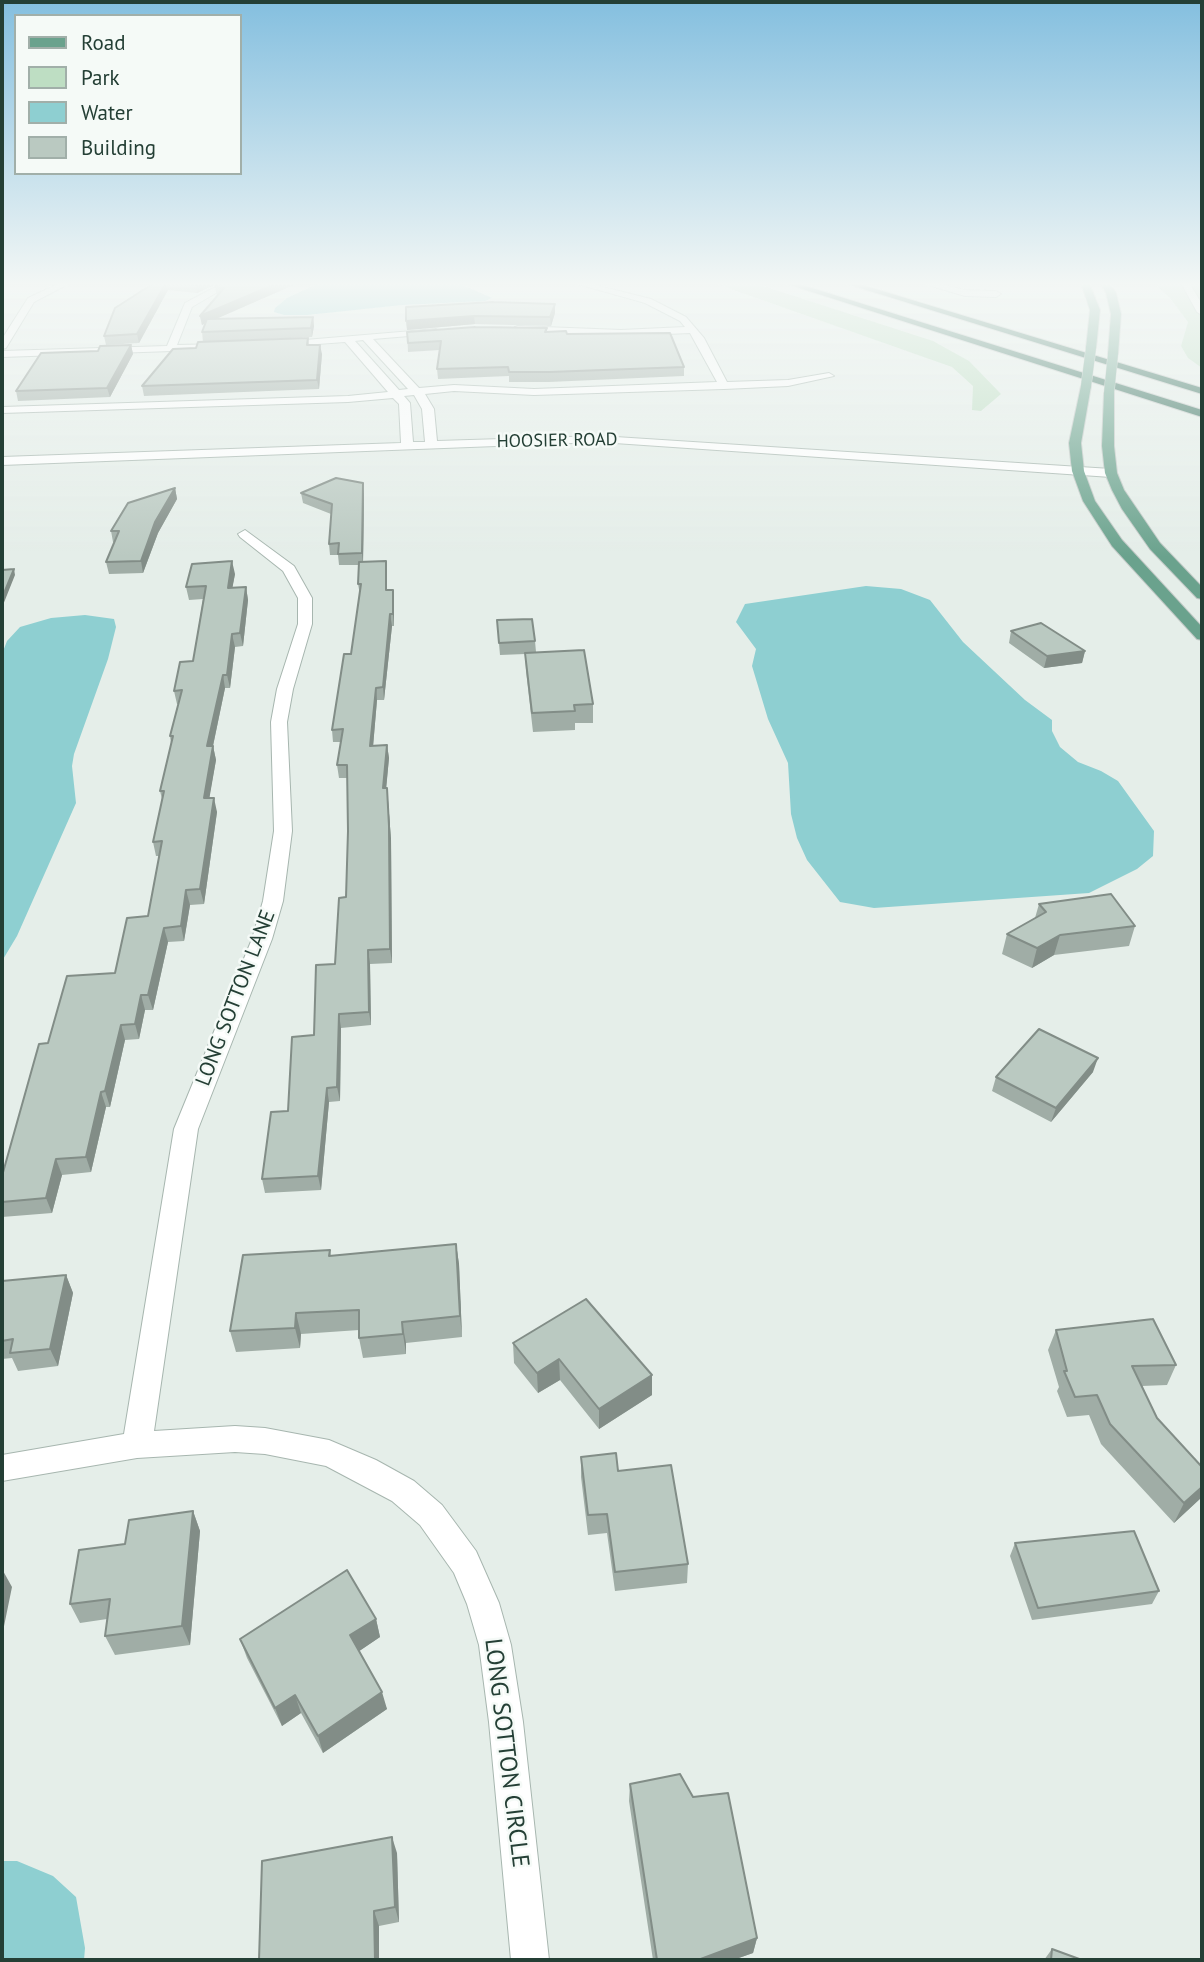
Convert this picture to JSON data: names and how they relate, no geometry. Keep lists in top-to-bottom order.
{
  "streets": {
    "street": ["HOOSIER ROAD", "LONG SOTTON LANE", "LONG SOTTON CIRCLE"]
  },
  "crossings": [
    ["LONG SOTTON LANE", "LONG SOTTON CIRCLE"]
  ],
  "legend": [
    "Road",
    "Park",
    "Water",
    "Building"
  ]
}
